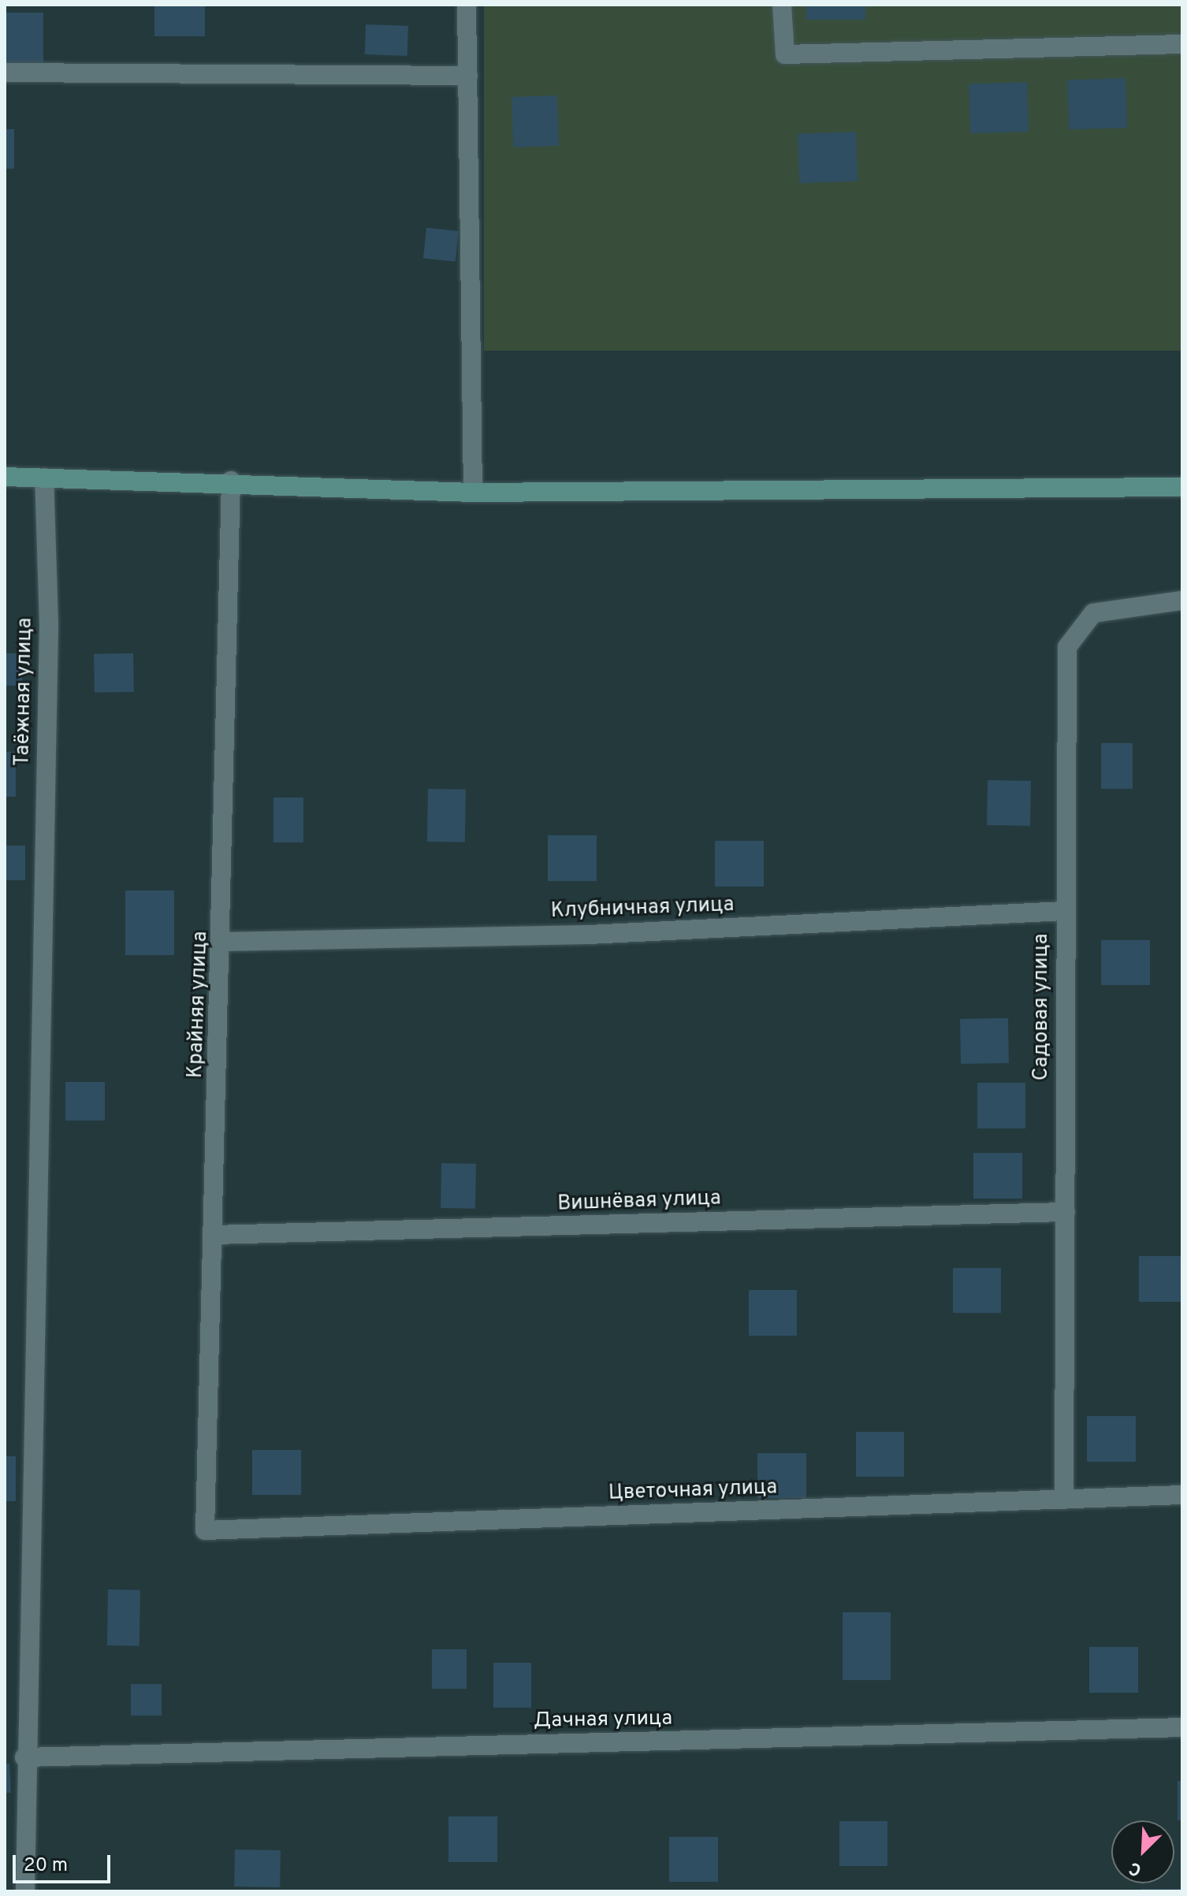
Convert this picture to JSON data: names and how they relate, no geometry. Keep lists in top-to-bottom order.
{
  "streets": {
    "street": [
      "Таёжная улица",
      "Клубничная улица",
      "Крайняя улица",
      "Садовая улица",
      "Вишнёвая улица",
      "Цветочная улица",
      "Дачная улица"
    ]
  },
  "crossings": [
    ["Таёжная улица", "Дачная улица"],
    ["Клубничная улица", "Крайняя улица"],
    ["Клубничная улица", "Садовая улица"],
    ["Крайняя улица", "Вишнёвая улица"],
    ["Крайняя улица", "Цветочная улица"],
    ["Садовая улица", "Вишнёвая улица"],
    ["Садовая улица", "Цветочная улица"]
  ],
  "scale_bar": "20 m",
  "north": "bottom left"
}
